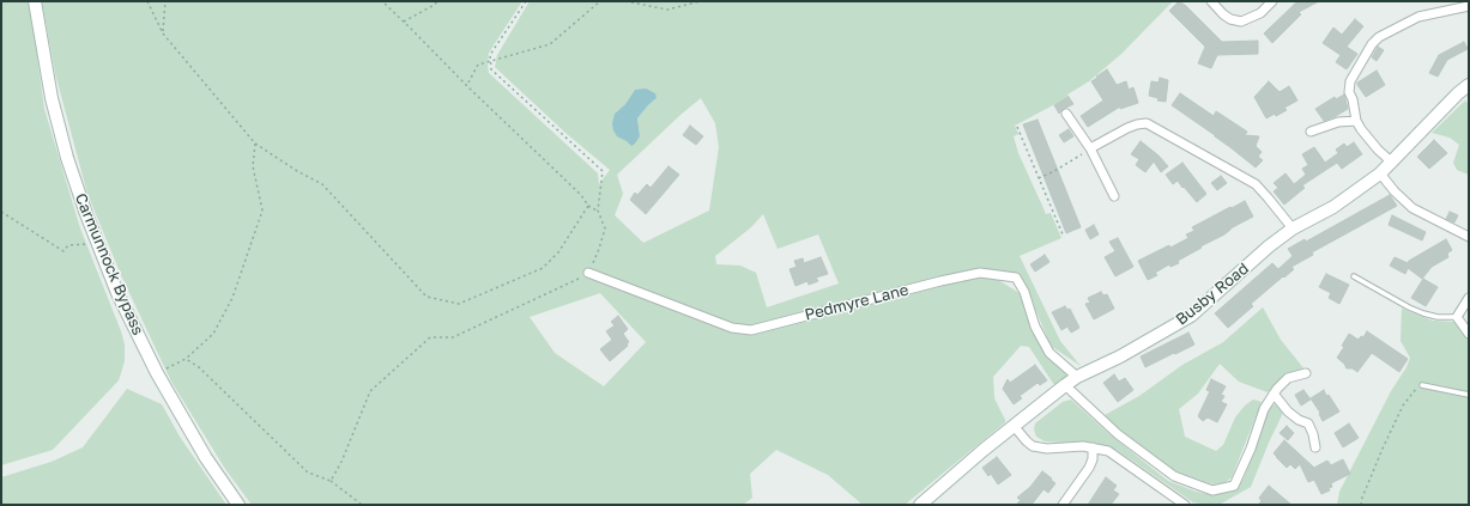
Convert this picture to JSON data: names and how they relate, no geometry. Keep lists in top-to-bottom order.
{
  "streets": {
    "main road": ["Carmunnock Bypass", "Busby Road"],
    "street": ["Pedmyre Lane"]
  },
  "crossings": [
    ["Busby Road", "Pedmyre Lane"]
  ]
}
